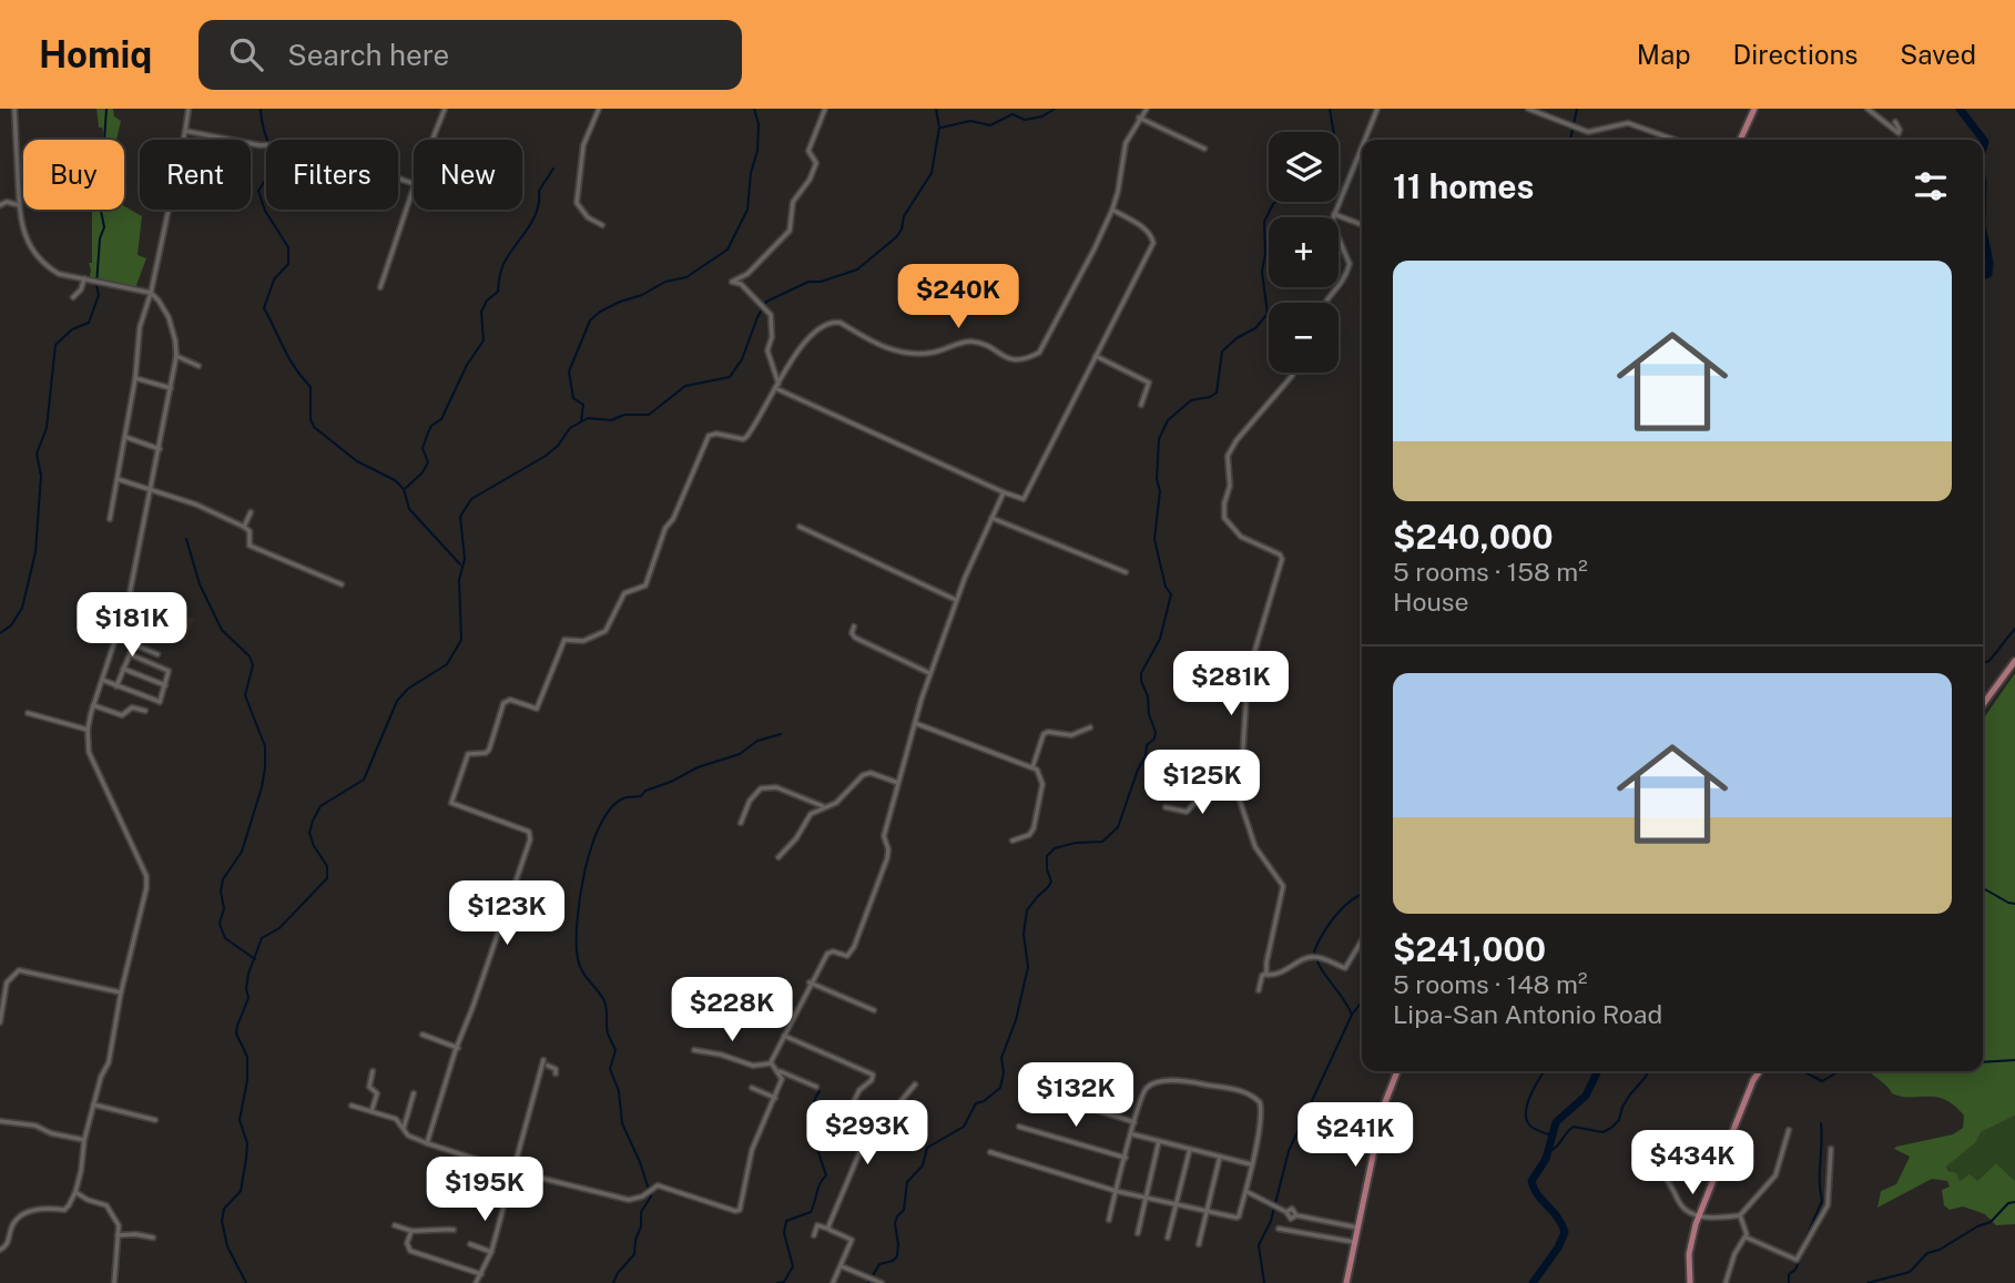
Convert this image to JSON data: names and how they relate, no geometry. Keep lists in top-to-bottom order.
{
  "page": {
    "header": "Homiq",
    "search": "Search here",
    "nav": ["Map", "Directions", "Saved"],
    "map_buttons": ["+", "−"],
    "chip": [
      "Buy",
      "Rent",
      "Filters",
      "New"
    ],
    "heading": "11 homes",
    "list": [
      {
        "name": "$240,000",
        "note": "5 rooms · 158 m² · House"
      },
      {
        "name": "$241,000",
        "note": "5 rooms · 148 m² · Lipa-San Antonio Road"
      }
    ],
    "price": [
      "$240K",
      "$181K",
      "$281K",
      "$125K",
      "$123K",
      "$228K",
      "$132K",
      "$293K",
      "$241K",
      "$434K",
      "$195K"
    ]
  }
}
